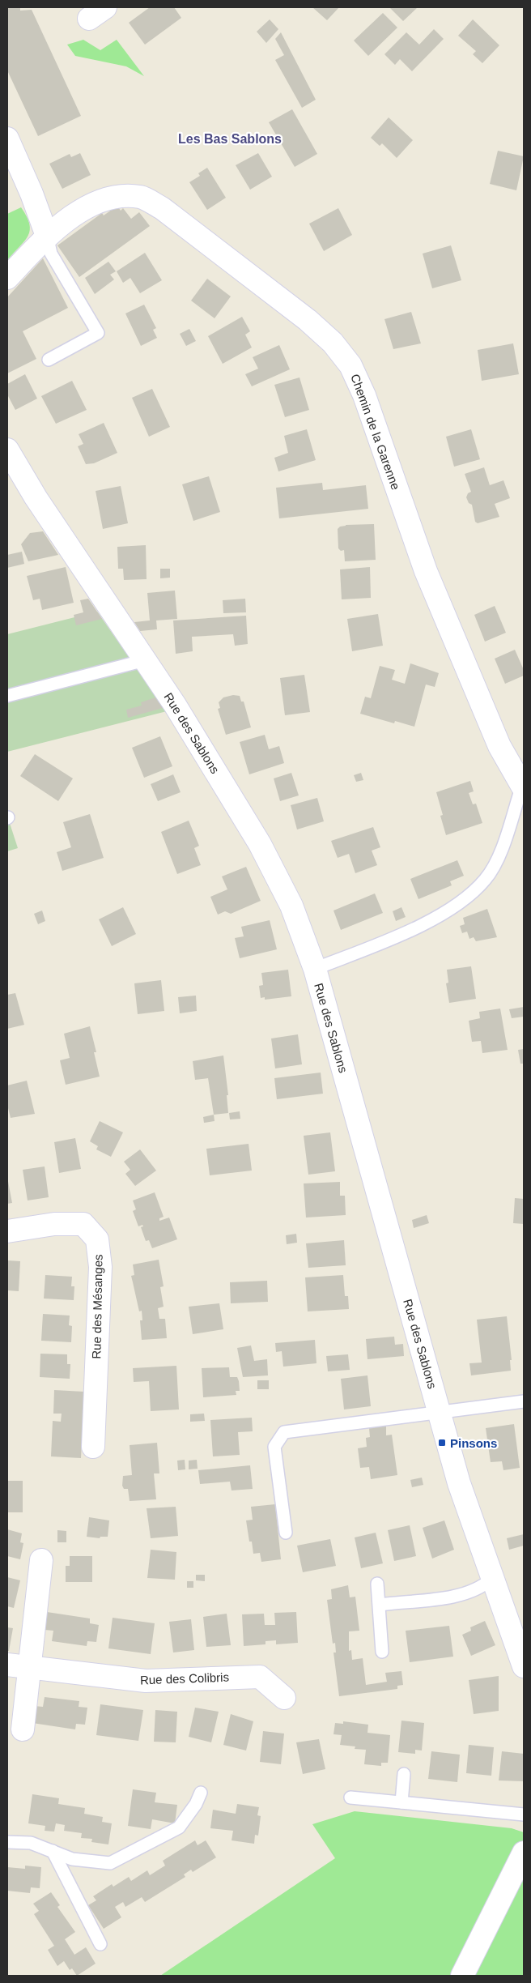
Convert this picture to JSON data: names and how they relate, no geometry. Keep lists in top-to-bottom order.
{
  "streets": {
    "street": [
      "Chemin de la Garenne",
      "Rue des Sablons",
      "Rue des Mésanges",
      "Rue des Colibris"
    ]
  },
  "districts": ["Les Bas Sablons"],
  "places": {
    "transit": ["Pinsons"]
  }
}
